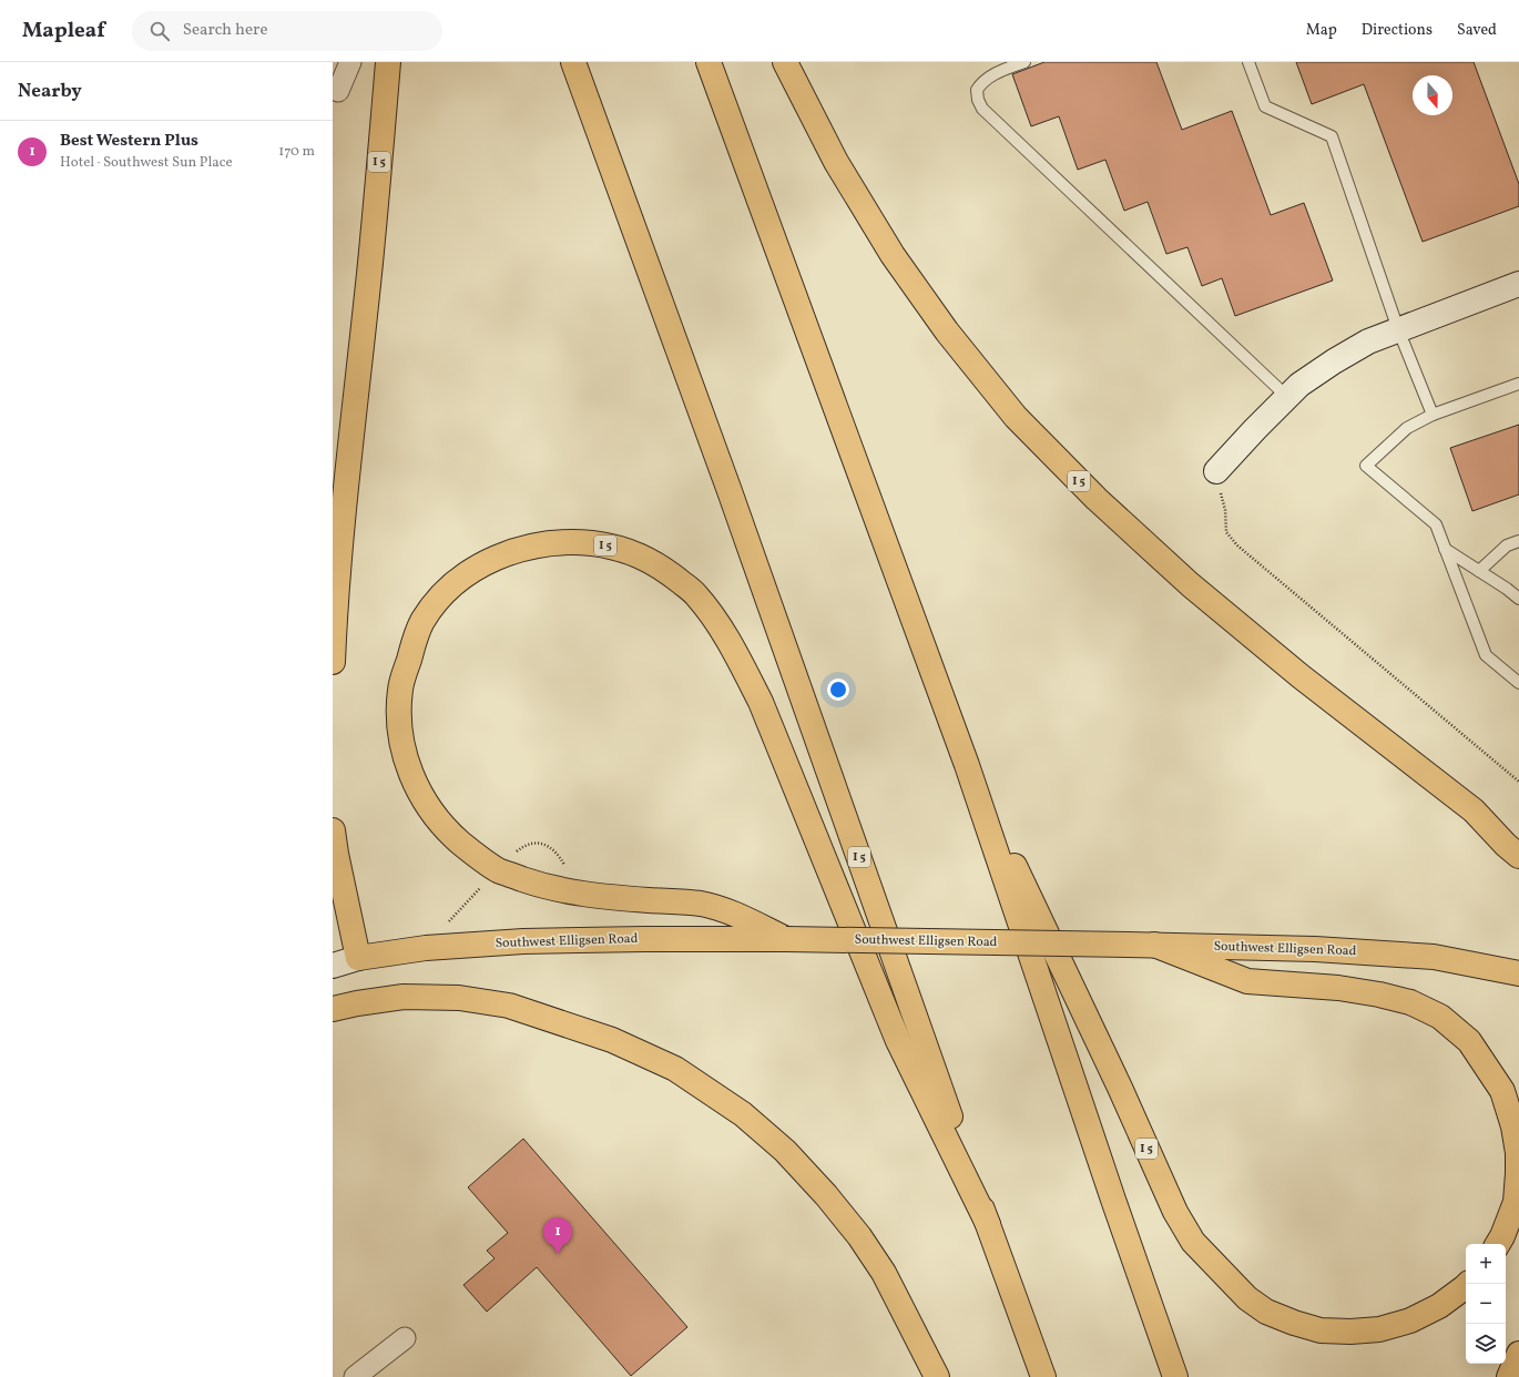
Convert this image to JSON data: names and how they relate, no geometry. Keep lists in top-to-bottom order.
{
  "streets": {
    "main road": ["I 5", "Southwest Elligsen Road"]
  },
  "crossings": [
    ["I 5", "Southwest Elligsen Road"]
  ],
  "north": "bottom",
  "page": {
    "header": "Mapleaf",
    "search": "Search here",
    "nav": ["Map", "Directions", "Saved"],
    "heading": "Nearby",
    "list": [
      {
        "mark": "1",
        "name": "Best Western Plus",
        "note": "Hotel · Southwest Sun Place",
        "value": "170 m"
      }
    ],
    "pins": "1",
    "map_buttons": ["+", "−"]
  }
}
